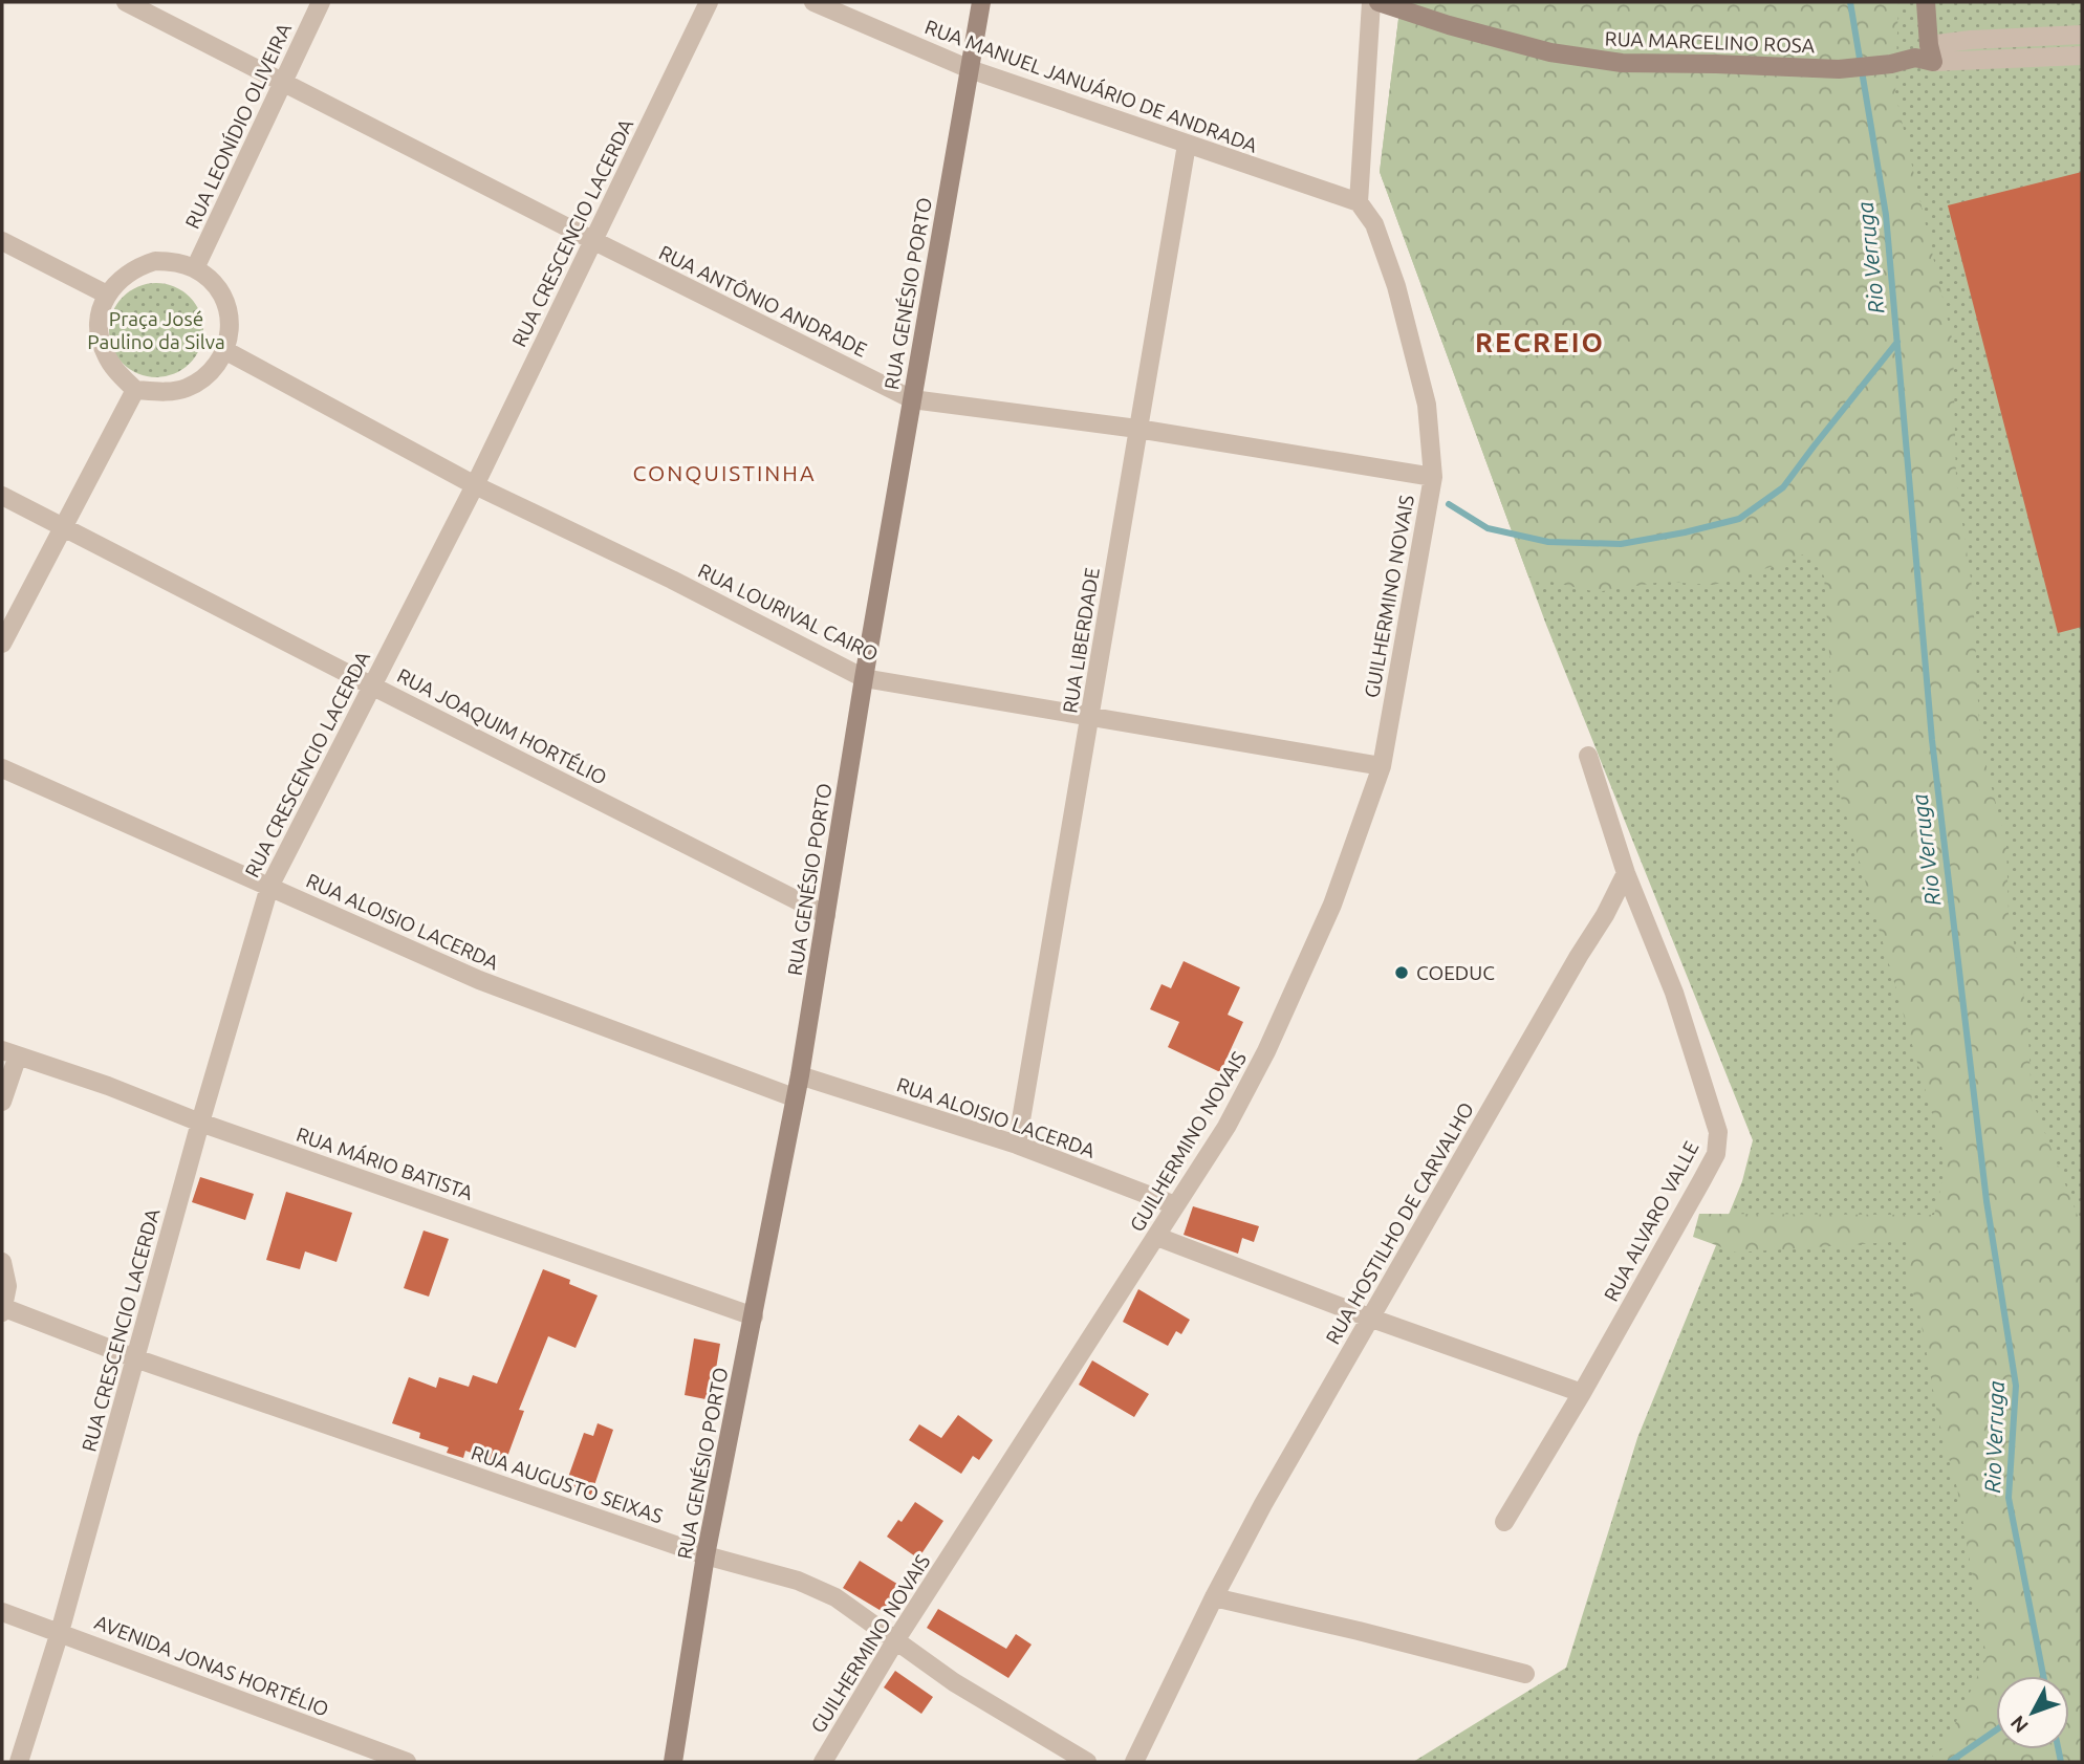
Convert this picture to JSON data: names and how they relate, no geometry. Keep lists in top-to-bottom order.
{
  "streets": {
    "street": [
      "RUA MARCELINO ROSA",
      "RUA MANUEL JANUÁRIO DE ANDRADA",
      "RUA LEONÍDIO OLIVEIRA",
      "RUA CRESCENCIO LACERDA",
      "RUA GENÉSIO PORTO",
      "RUA ANTÔNIO ANDRADE",
      "GUILHERMINO NOVAIS",
      "RUA LOURIVAL CAIRO",
      "RUA LIBERDADE",
      "RUA JOAQUIM HORTÉLIO",
      "RUA ALOISIO LACERDA",
      "RUA MÁRIO BATISTA",
      "RUA ALVARO VALLE",
      "RUA HOSTILHO DE CARVALHO",
      "RUA AUGUSTO SEIXAS",
      "AVENIDA JONAS HORTÉLIO"
    ]
  },
  "crossings": [
    ["RUA MANUEL JANUÁRIO DE ANDRADA", "RUA GENÉSIO PORTO"],
    ["RUA MANUEL JANUÁRIO DE ANDRADA", "GUILHERMINO NOVAIS"],
    ["RUA MANUEL JANUÁRIO DE ANDRADA", "RUA LIBERDADE"],
    ["RUA LEONÍDIO OLIVEIRA", "RUA ANTÔNIO ANDRADE"],
    ["RUA LEONÍDIO OLIVEIRA", "RUA LOURIVAL CAIRO"],
    ["RUA CRESCENCIO LACERDA", "RUA ANTÔNIO ANDRADE"],
    ["RUA CRESCENCIO LACERDA", "RUA LOURIVAL CAIRO"],
    ["RUA CRESCENCIO LACERDA", "RUA JOAQUIM HORTÉLIO"],
    ["RUA CRESCENCIO LACERDA", "RUA ALOISIO LACERDA"],
    ["RUA CRESCENCIO LACERDA", "RUA MÁRIO BATISTA"],
    ["RUA CRESCENCIO LACERDA", "RUA AUGUSTO SEIXAS"],
    ["RUA CRESCENCIO LACERDA", "AVENIDA JONAS HORTÉLIO"],
    ["RUA GENÉSIO PORTO", "RUA ANTÔNIO ANDRADE"],
    ["RUA GENÉSIO PORTO", "RUA LOURIVAL CAIRO"],
    ["RUA GENÉSIO PORTO", "RUA JOAQUIM HORTÉLIO"],
    ["RUA GENÉSIO PORTO", "RUA ALOISIO LACERDA"],
    ["RUA GENÉSIO PORTO", "RUA MÁRIO BATISTA"],
    ["RUA GENÉSIO PORTO", "RUA AUGUSTO SEIXAS"],
    ["RUA ANTÔNIO ANDRADE", "GUILHERMINO NOVAIS"],
    ["RUA ANTÔNIO ANDRADE", "RUA LIBERDADE"],
    ["GUILHERMINO NOVAIS", "RUA LOURIVAL CAIRO"],
    ["GUILHERMINO NOVAIS", "RUA ALOISIO LACERDA"],
    ["GUILHERMINO NOVAIS", "RUA AUGUSTO SEIXAS"],
    ["RUA LOURIVAL CAIRO", "RUA LIBERDADE"],
    ["RUA LIBERDADE", "RUA ALOISIO LACERDA"],
    ["RUA ALVARO VALLE", "RUA HOSTILHO DE CARVALHO"]
  ],
  "districts": ["RECREIO", "CONQUISTINHA"],
  "water": ["Rio Verruga"],
  "parks": ["Praça José Paulino da Silva"],
  "places": ["COEDUC"],
  "north": "bottom left"
}
